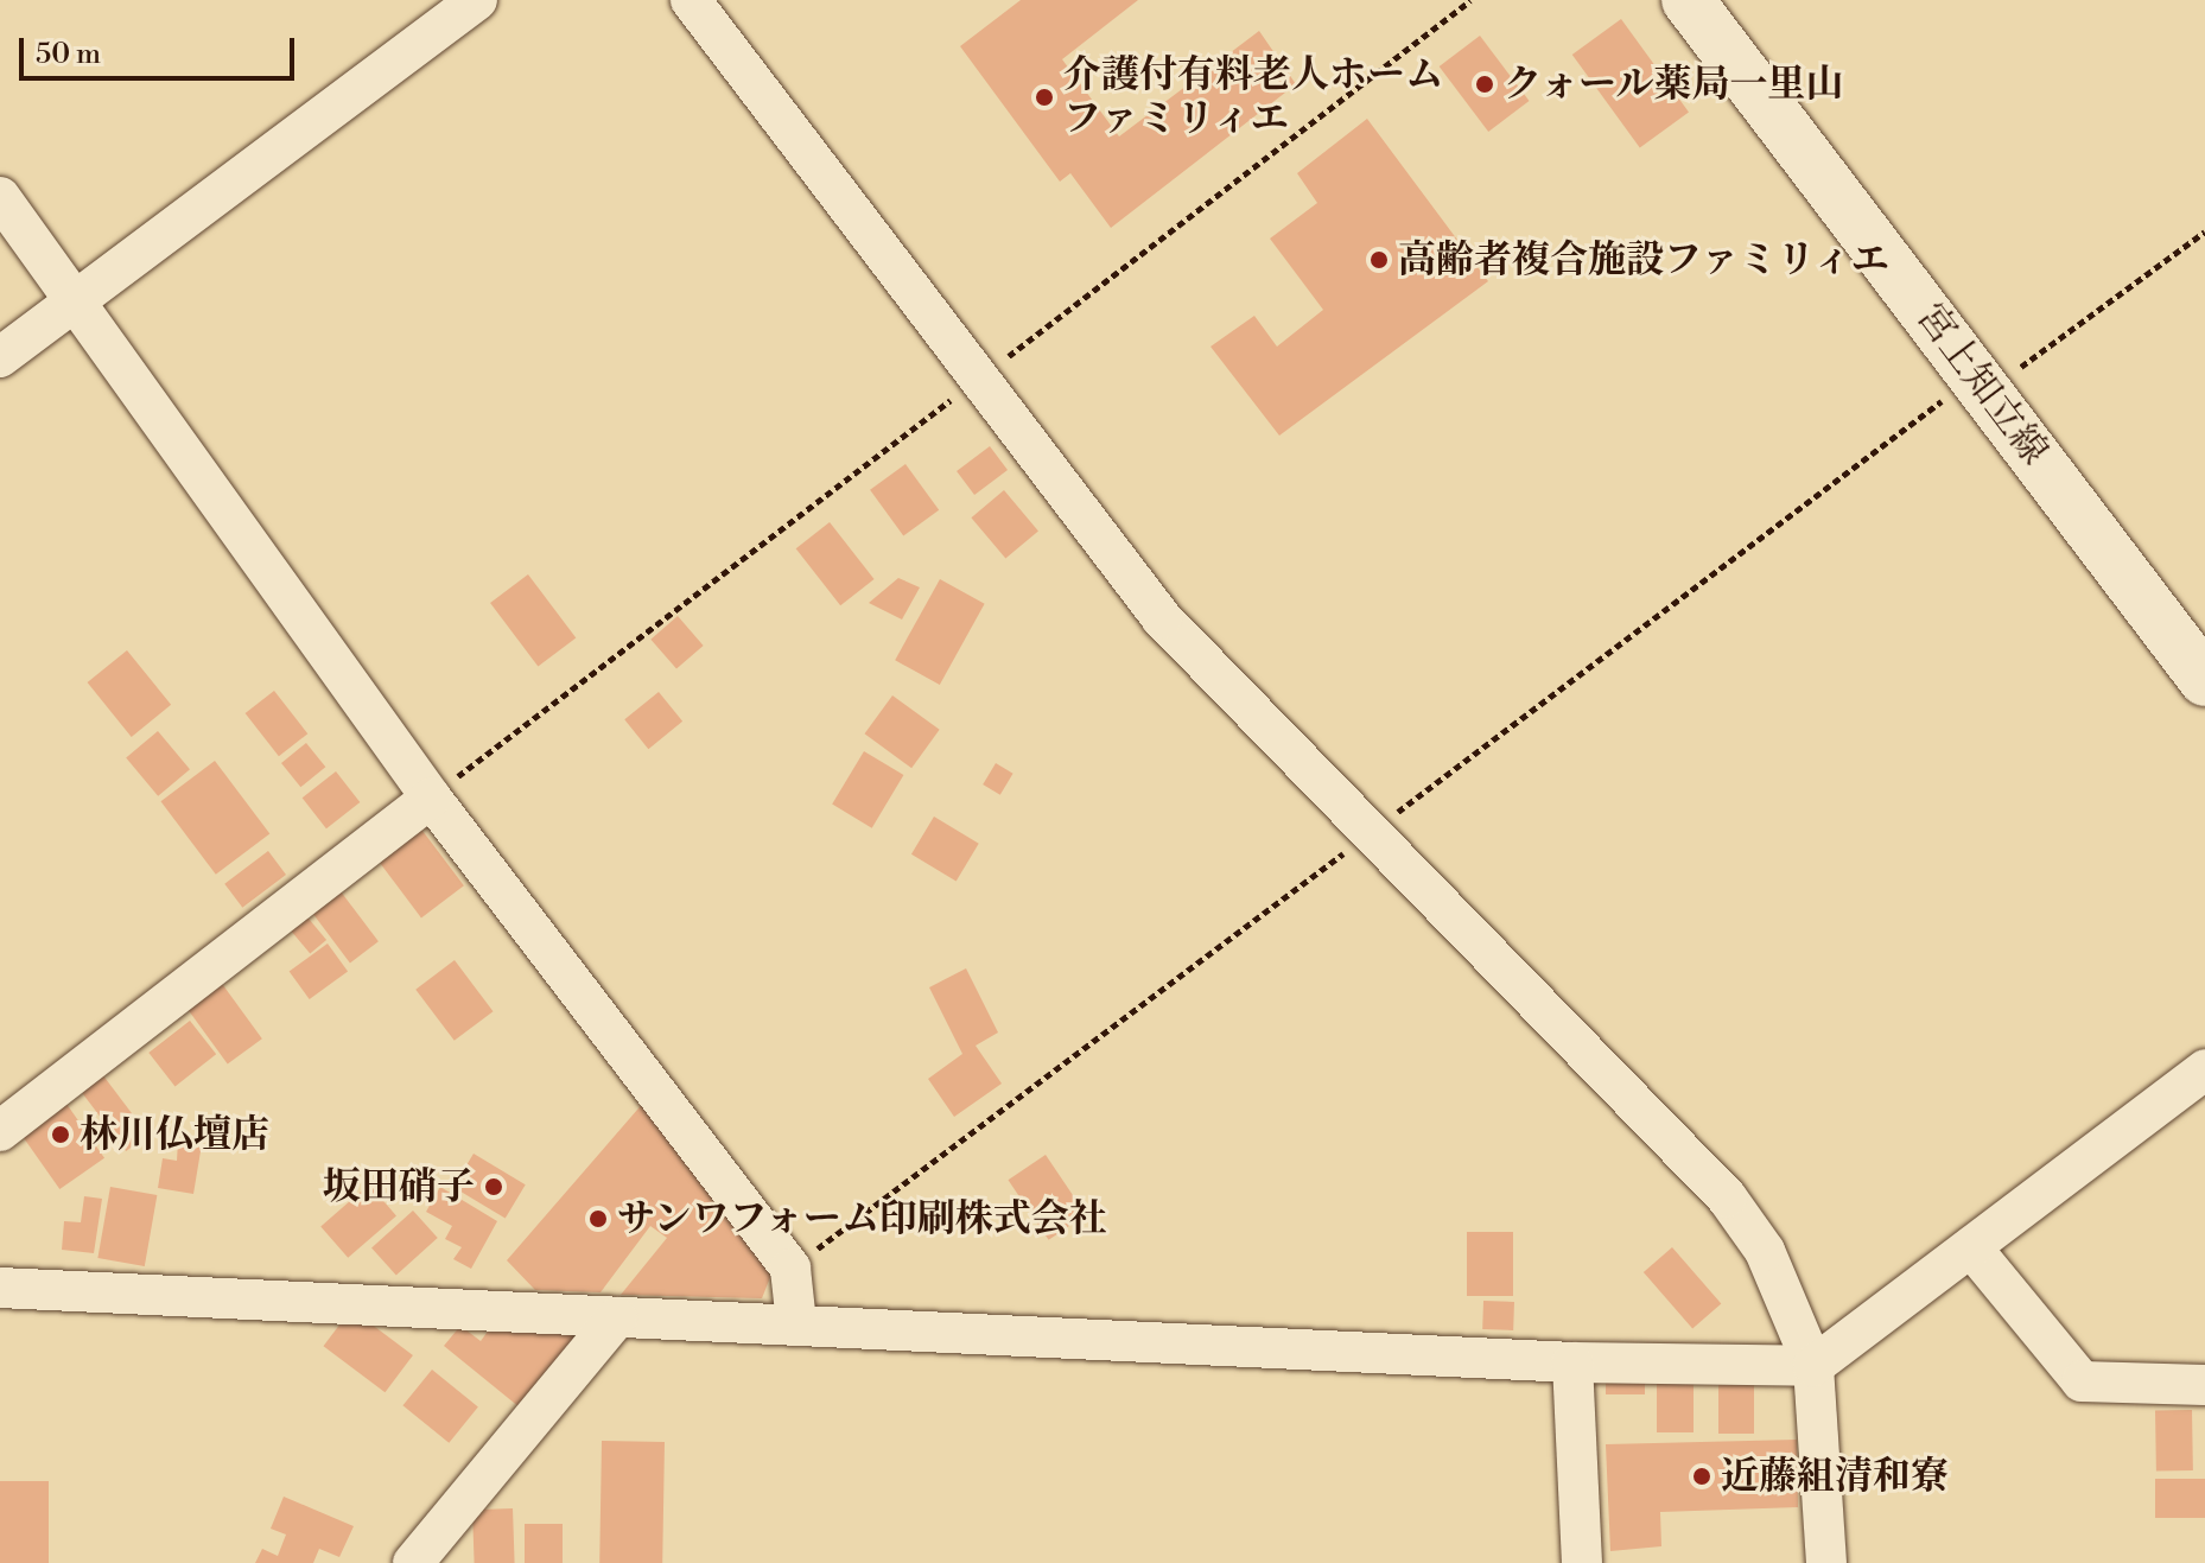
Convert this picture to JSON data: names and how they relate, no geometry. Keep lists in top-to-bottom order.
{
  "streets": {
    "main road": ["宮上知立線"]
  },
  "places": [
    "クォール薬局一里山",
    "介護付有料老人ホーム ファミリィエ",
    "高齢者複合施設ファミリィエ",
    "林川仏壇店",
    "坂田硝子",
    "サンワフォーム印刷株式会社",
    "近藤組清和寮"
  ],
  "scale_bar": "50 m"
}
